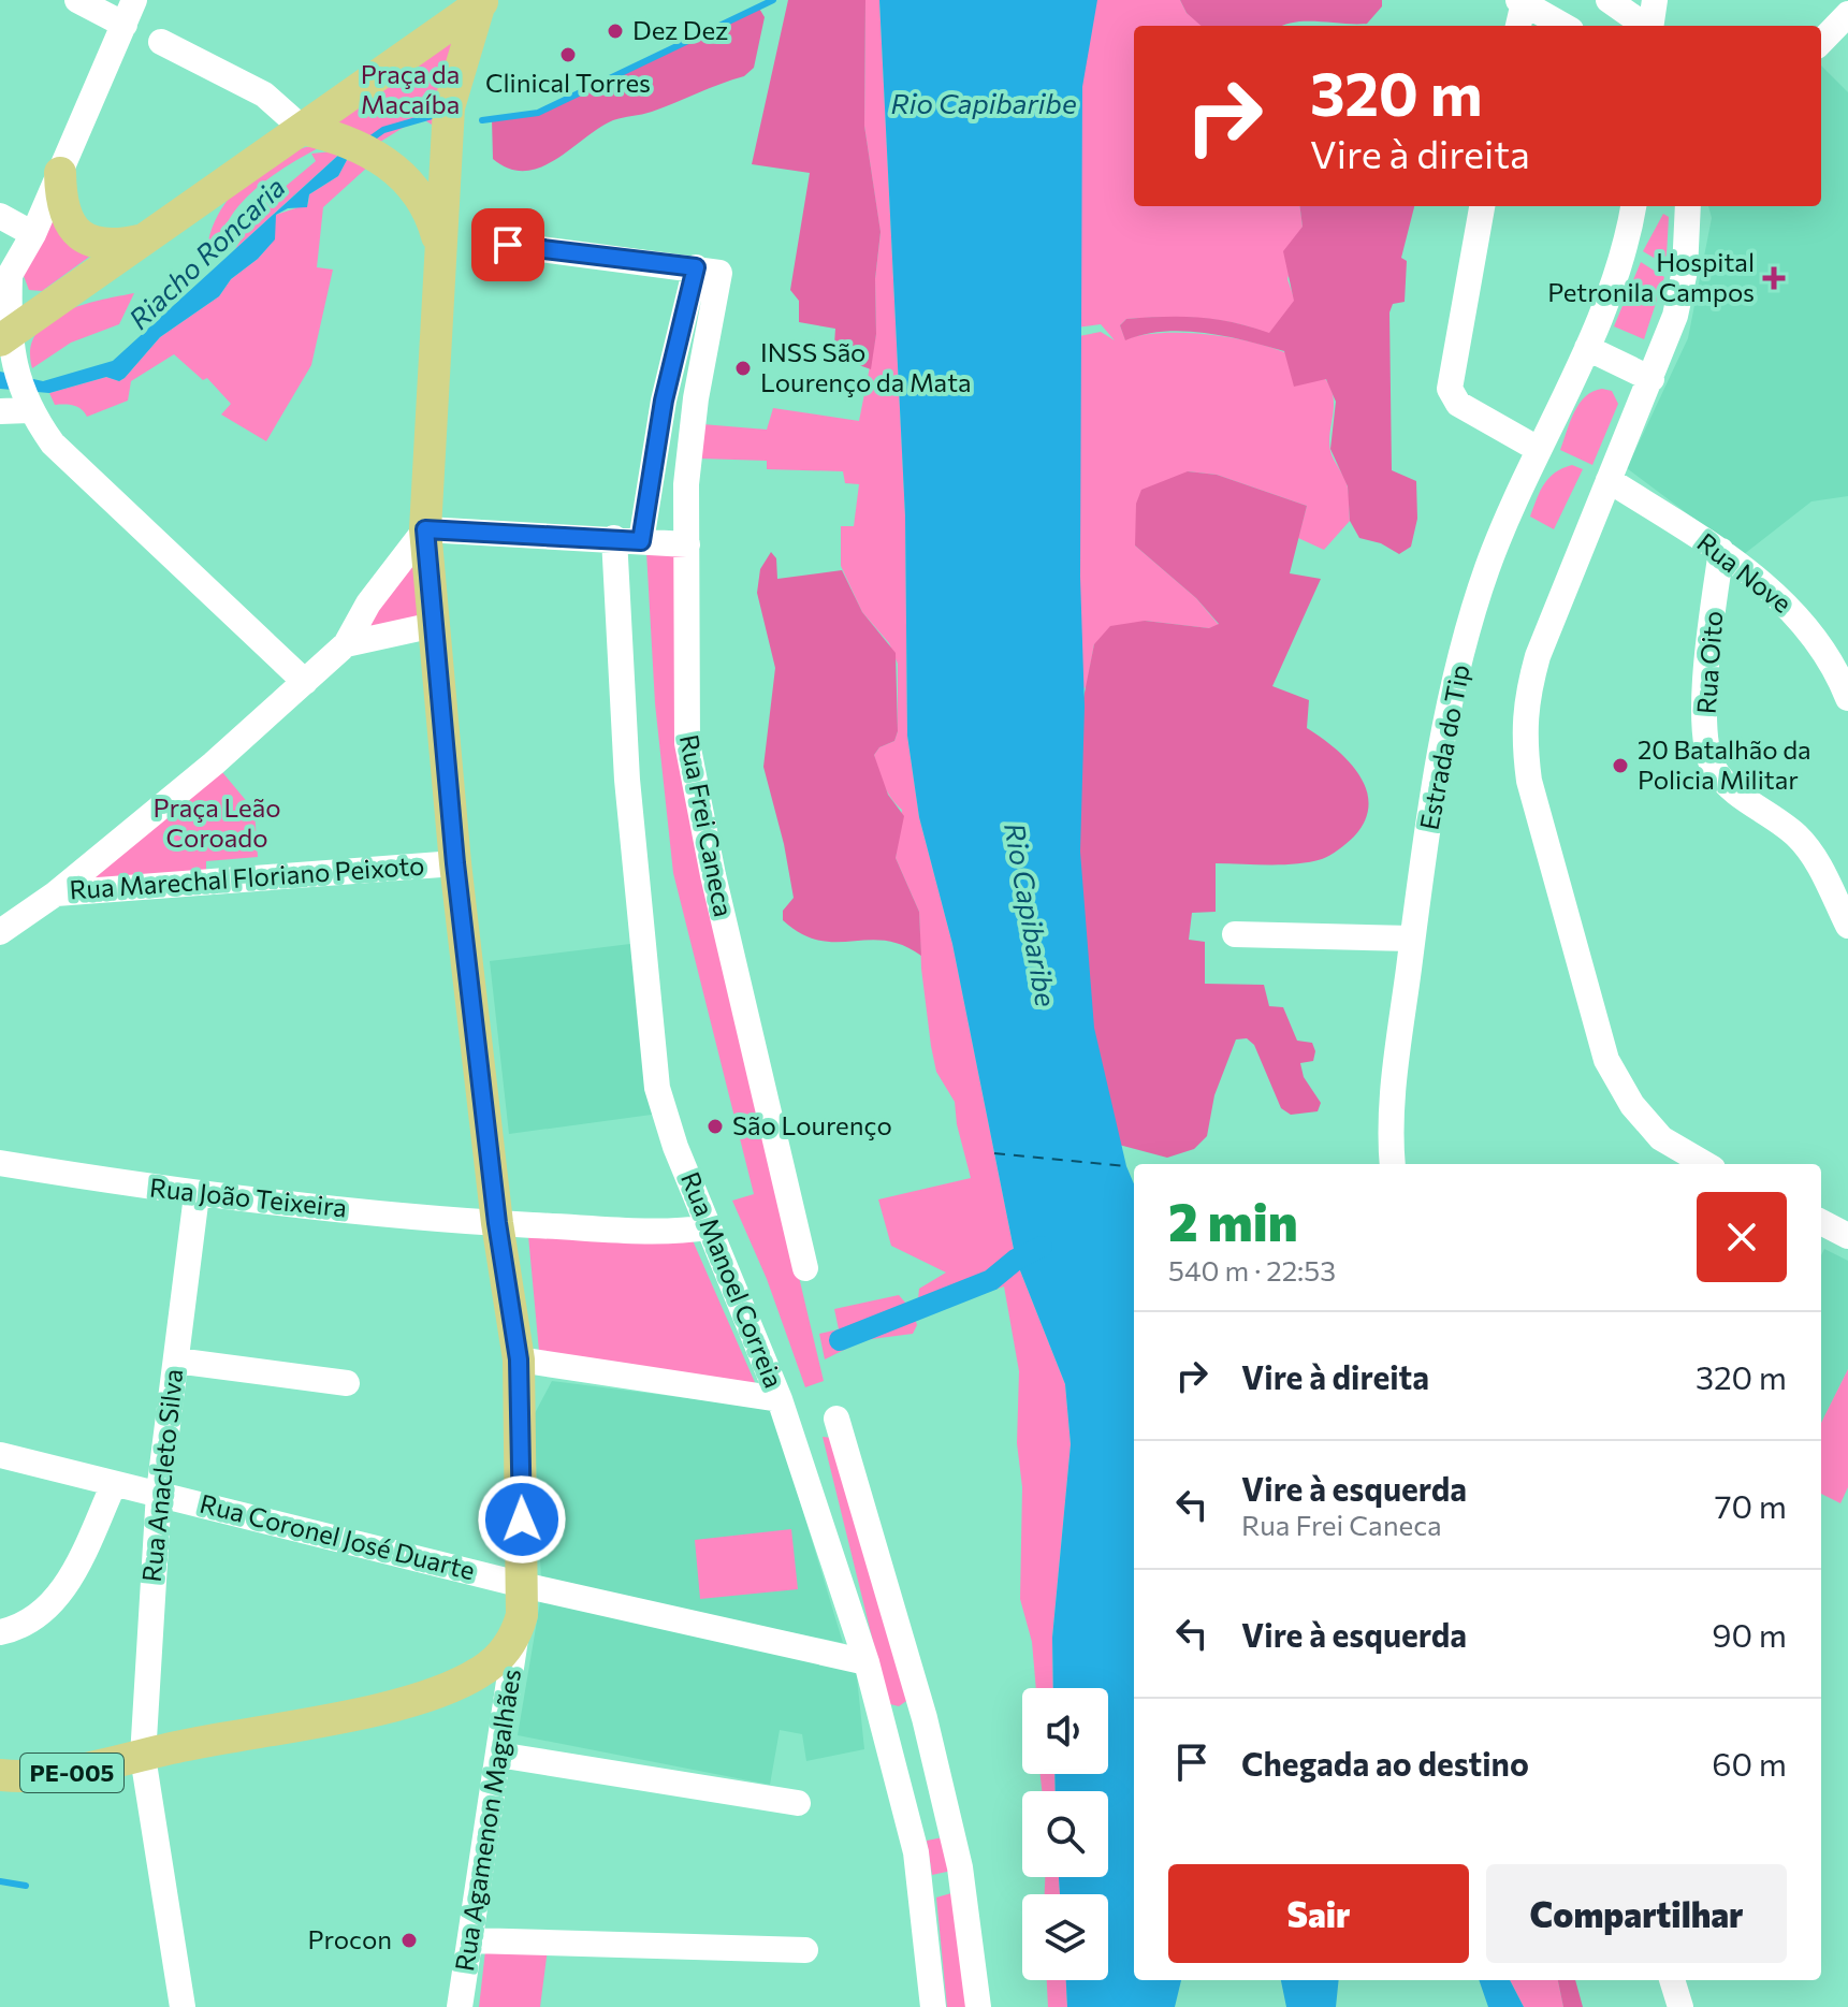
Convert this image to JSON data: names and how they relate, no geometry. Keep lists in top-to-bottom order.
{
  "streets": {
    "main road": ["PE-005"],
    "street": [
      "Rua Nove",
      "Rua Oito",
      "Estrada do Tip",
      "Rua Frei Caneca",
      "Rua Marechal Floriano Peixoto",
      "Rua João Teixeira",
      "Rua Manoel Correia",
      "Rua Anacleto Silva",
      "Rua Coronel José Duarte",
      "Rua Agamenon Magalhães"
    ]
  },
  "crossings": [
    ["Rua Nove", "Rua Oito"],
    ["Rua João Teixeira", "Rua Manoel Correia"],
    ["Rua João Teixeira", "Rua Anacleto Silva"],
    ["Rua Manoel Correia", "Rua Coronel José Duarte"],
    ["Rua Anacleto Silva", "Rua Coronel José Duarte"],
    ["Rua Anacleto Silva", "PE-005"],
    ["PE-005", "Rua Agamenon Magalhães"]
  ],
  "water": ["Rio Capibaribe", "Riacho Roncaria"],
  "parks": ["Praça da Macaíba", "Praça Leão Coroado"],
  "places": {
    "other": [
      "Dez Dez",
      "Clinical Torres",
      "INSS São Lourenço da Mata",
      "20 Batalhão da Policia Militar",
      "São Lourenço",
      "Procon"
    ],
    "health": ["Hospital Petronila Campos"]
  },
  "page": {
    "turn": ["320 m", "Vire à direita"],
    "heading": ["2 min", "540 m · 22:53"],
    "list": [
      {
        "name": "Vire à direita",
        "value": "320 m"
      },
      {
        "name": "Vire à esquerda",
        "note": "Rua Frei Caneca",
        "value": "70 m"
      },
      {
        "name": "Vire à esquerda",
        "value": "90 m"
      },
      {
        "name": "Chegada ao destino",
        "value": "60 m"
      }
    ],
    "buttons": ["Sair", "Compartilhar"]
  }
}
